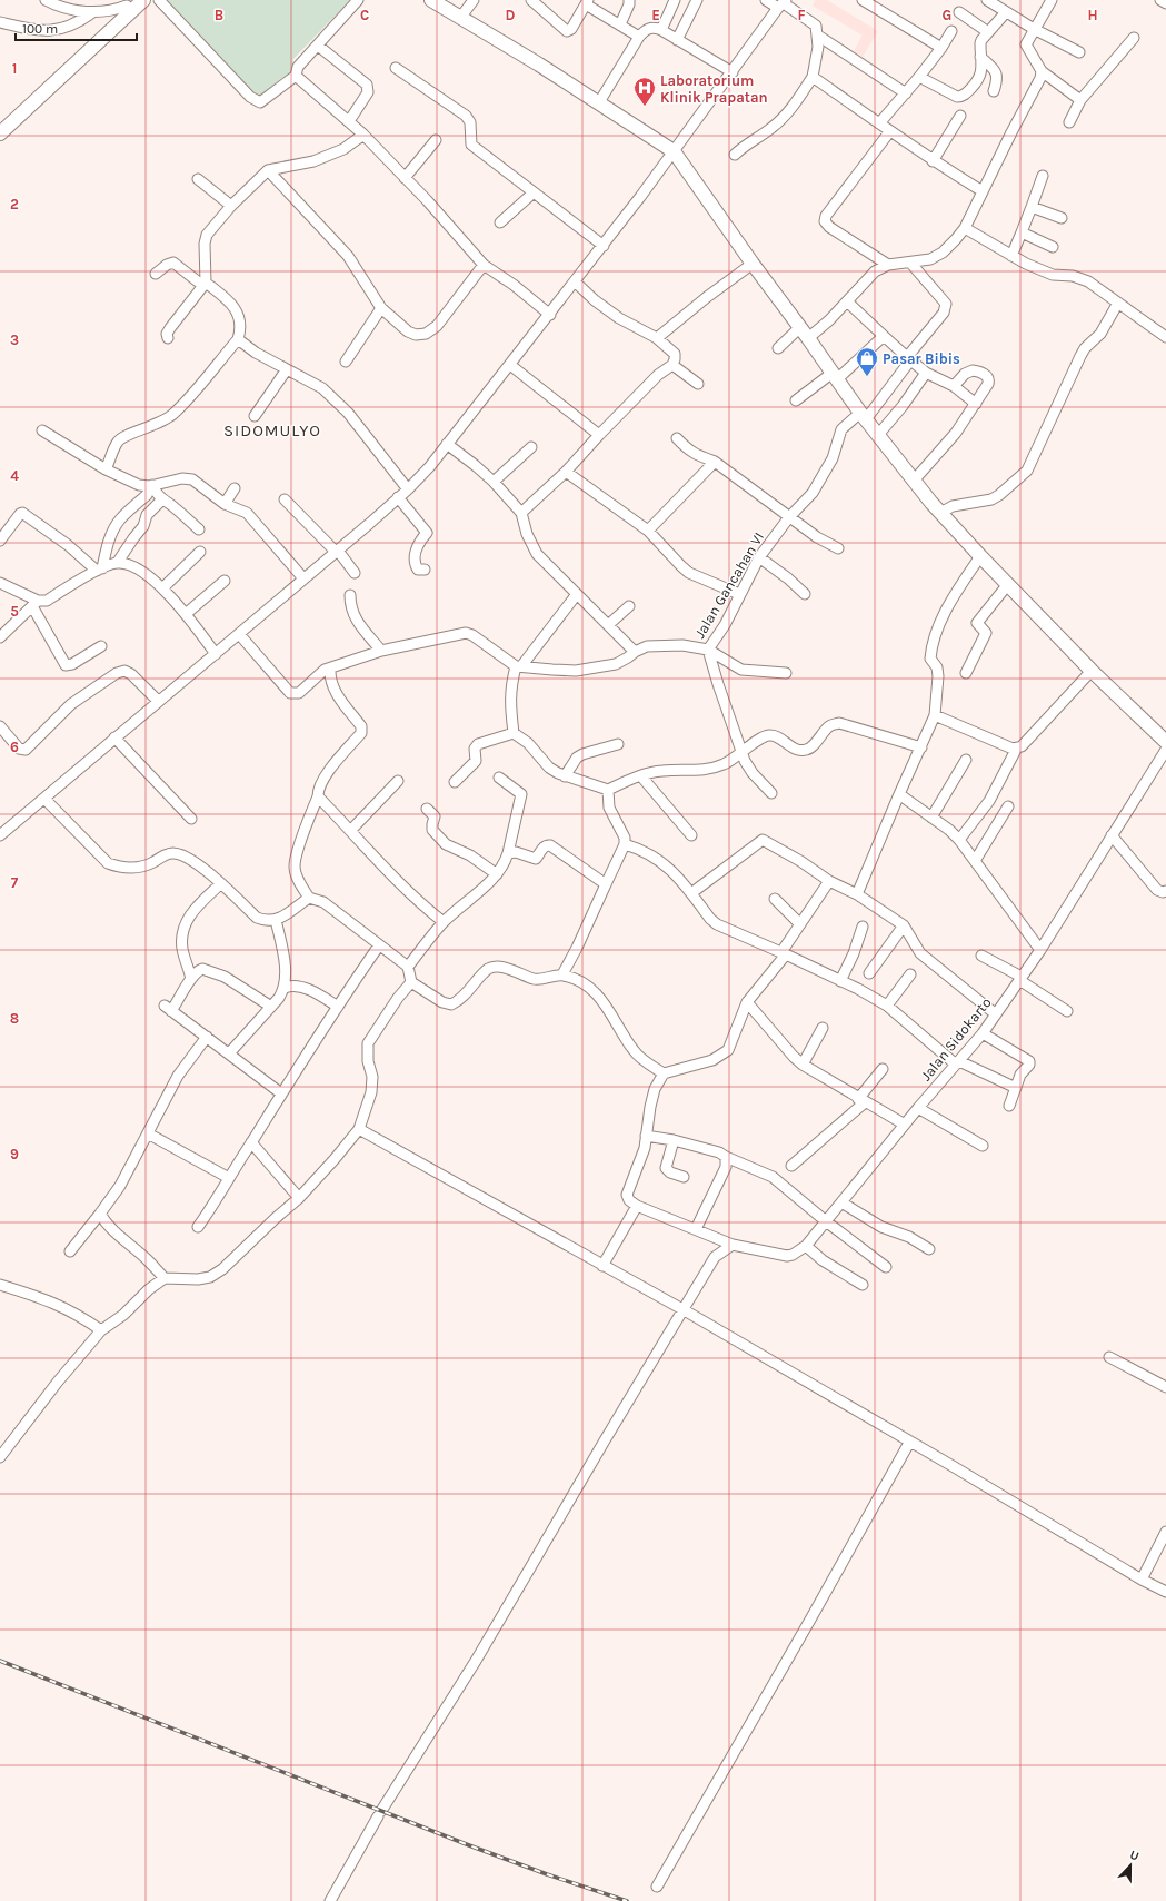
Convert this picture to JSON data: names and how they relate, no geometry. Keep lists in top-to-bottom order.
{
  "streets": {
    "street": ["Jalan Gancahan VI", "Jalan Sidokarto"]
  },
  "districts": ["SIDOMULYO"],
  "places": {
    "hospital": ["Laboratorium Klinik Prapatan"],
    "shop": ["Pasar Bibis"]
  },
  "scale_bar": "100 m",
  "north": "top",
  "grid": {
    "columns": [
      "B",
      "C",
      "D",
      "E",
      "F",
      "G",
      "H"
    ],
    "rows": [
      "1",
      "2",
      "3",
      "4",
      "5",
      "6",
      "7",
      "8",
      "9"
    ]
  }
}
